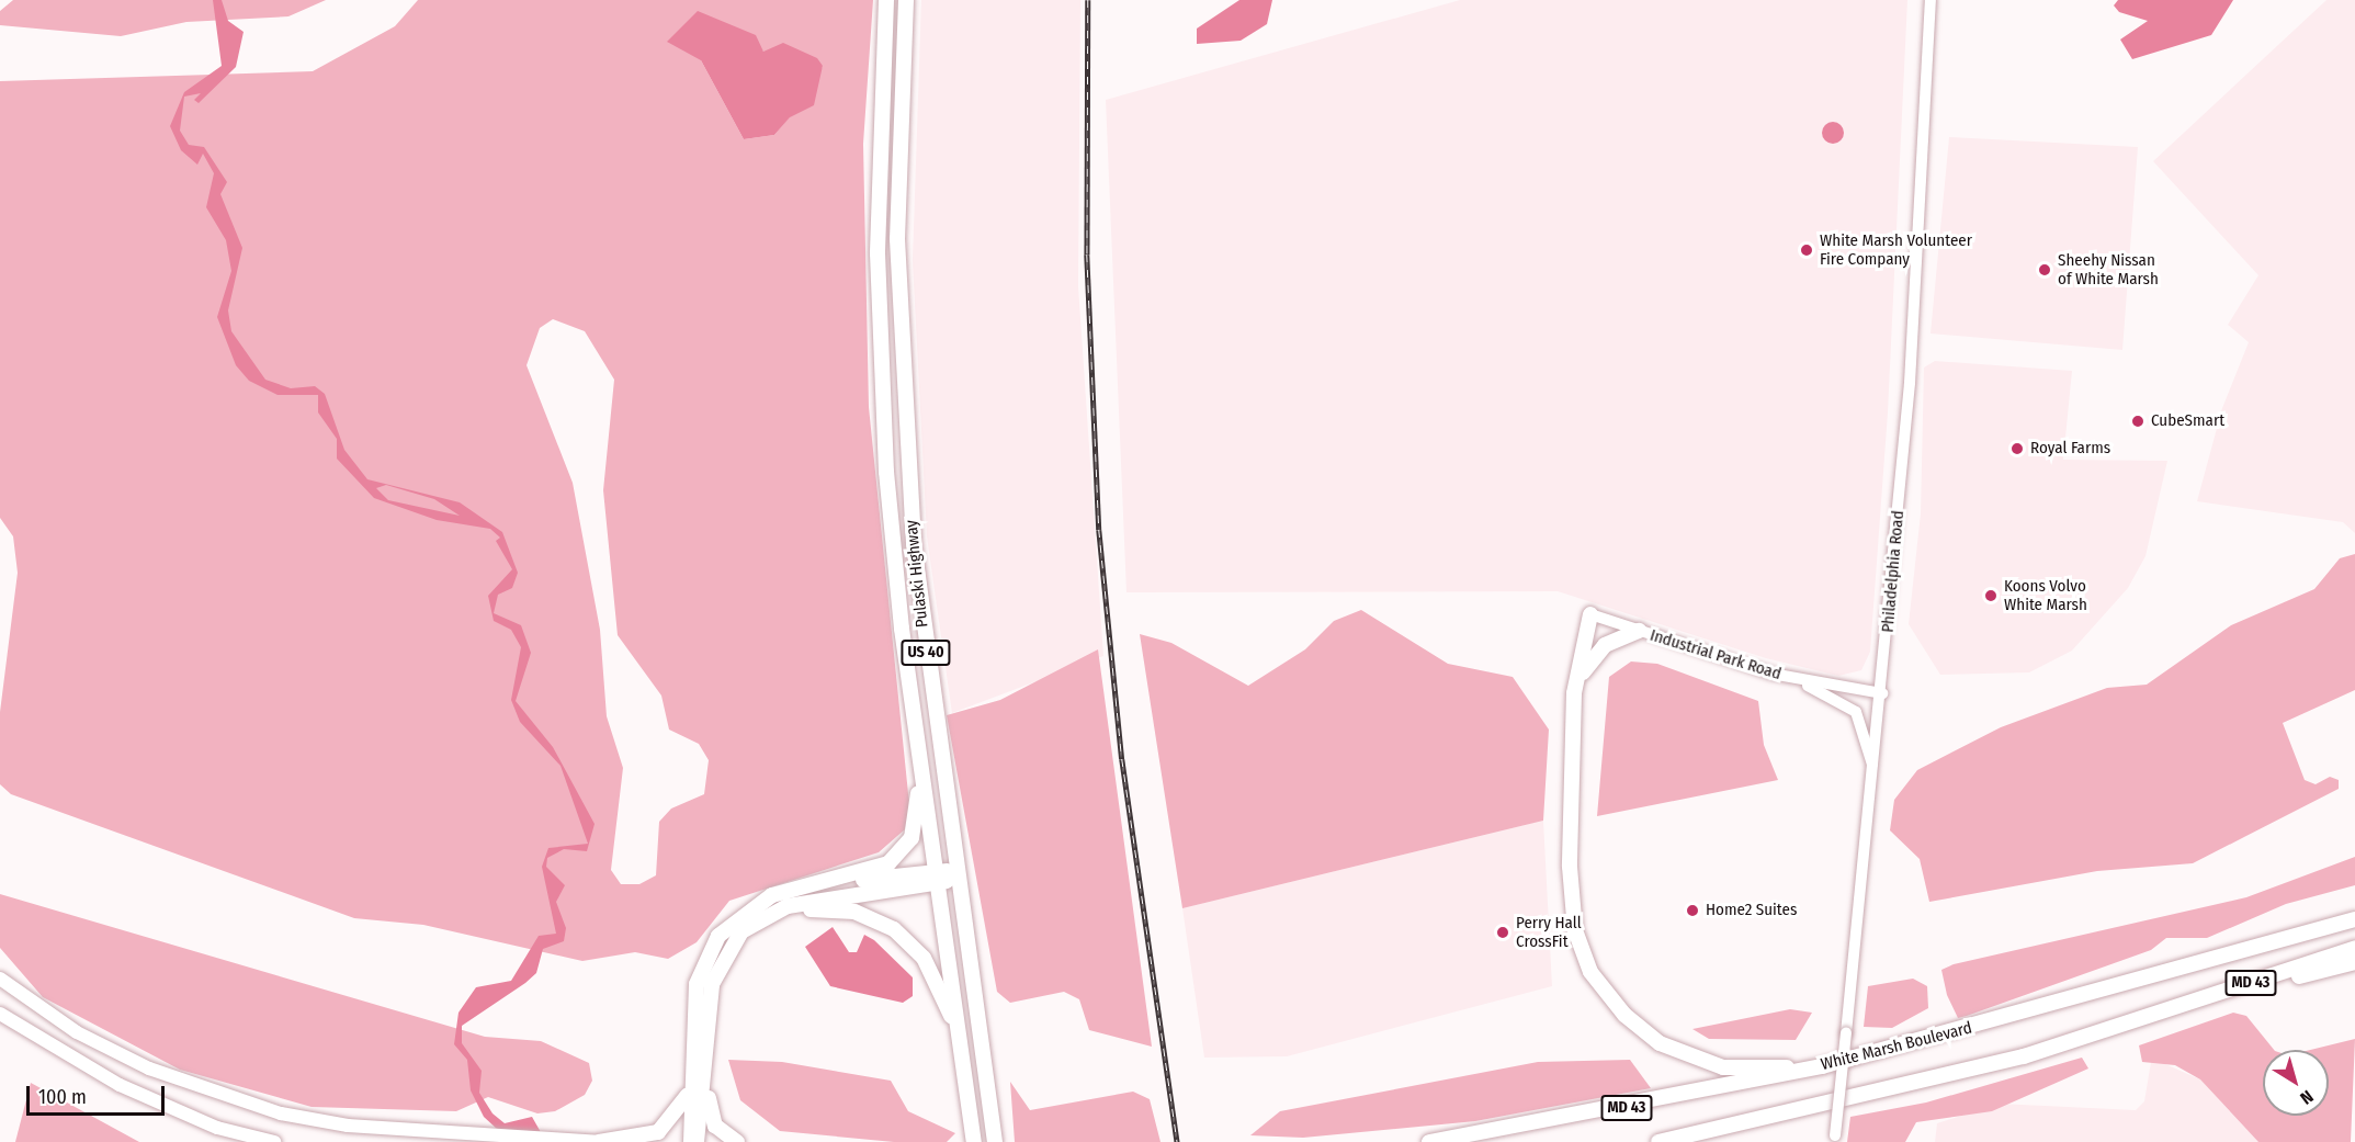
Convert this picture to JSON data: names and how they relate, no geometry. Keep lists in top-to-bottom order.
{
  "streets": {
    "highway": [
      "Pulaski Highway",
      "US 40",
      "MD 43",
      "White Marsh Boulevard"
    ],
    "main road": ["Philadelphia Road", "Industrial Park Road"]
  },
  "crossings": [
    ["Philadelphia Road", "Industrial Park Road"]
  ],
  "places": [
    "White Marsh Volunteer Fire Company",
    "Sheehy Nissan of White Marsh",
    "CubeSmart",
    "Royal Farms",
    "Koons Volvo White Marsh",
    "Home2 Suites",
    "Perry Hall CrossFit"
  ],
  "scale_bar": "100 m",
  "north": "bottom right"
}
